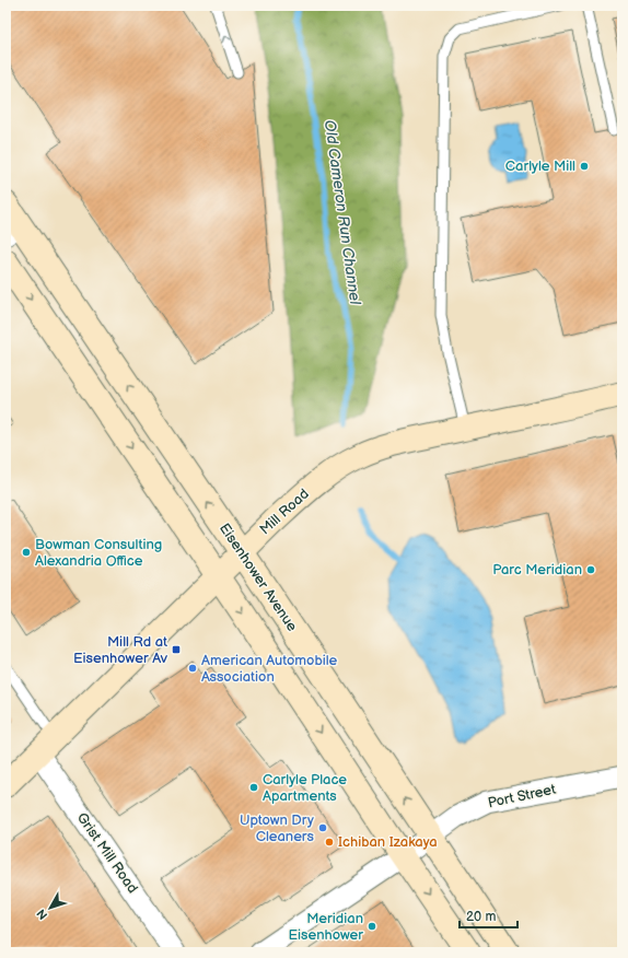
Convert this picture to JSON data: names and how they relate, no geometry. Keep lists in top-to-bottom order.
{
  "streets": {
    "main road": ["Mill Road", "Eisenhower Avenue"],
    "street": ["Port Street", "Grist Mill Road"]
  },
  "crossings": [
    ["Mill Road", "Eisenhower Avenue"],
    ["Mill Road", "Grist Mill Road"],
    ["Eisenhower Avenue", "Port Street"]
  ],
  "water": ["Old Cameron Run Channel"],
  "places": {
    "other": [
      "Carlyle Mill",
      "Bowman Consulting Alexandria Office",
      "Parc Meridian",
      "American Automobile Association",
      "Carlyle Place Apartments",
      "Uptown Dry Cleaners",
      "Ichiban Izakaya",
      "Meridian Eisenhower"
    ],
    "transit": ["Mill Rd at Eisenhower Av"]
  },
  "scale_bar": "20 m",
  "north": "bottom left"
}
